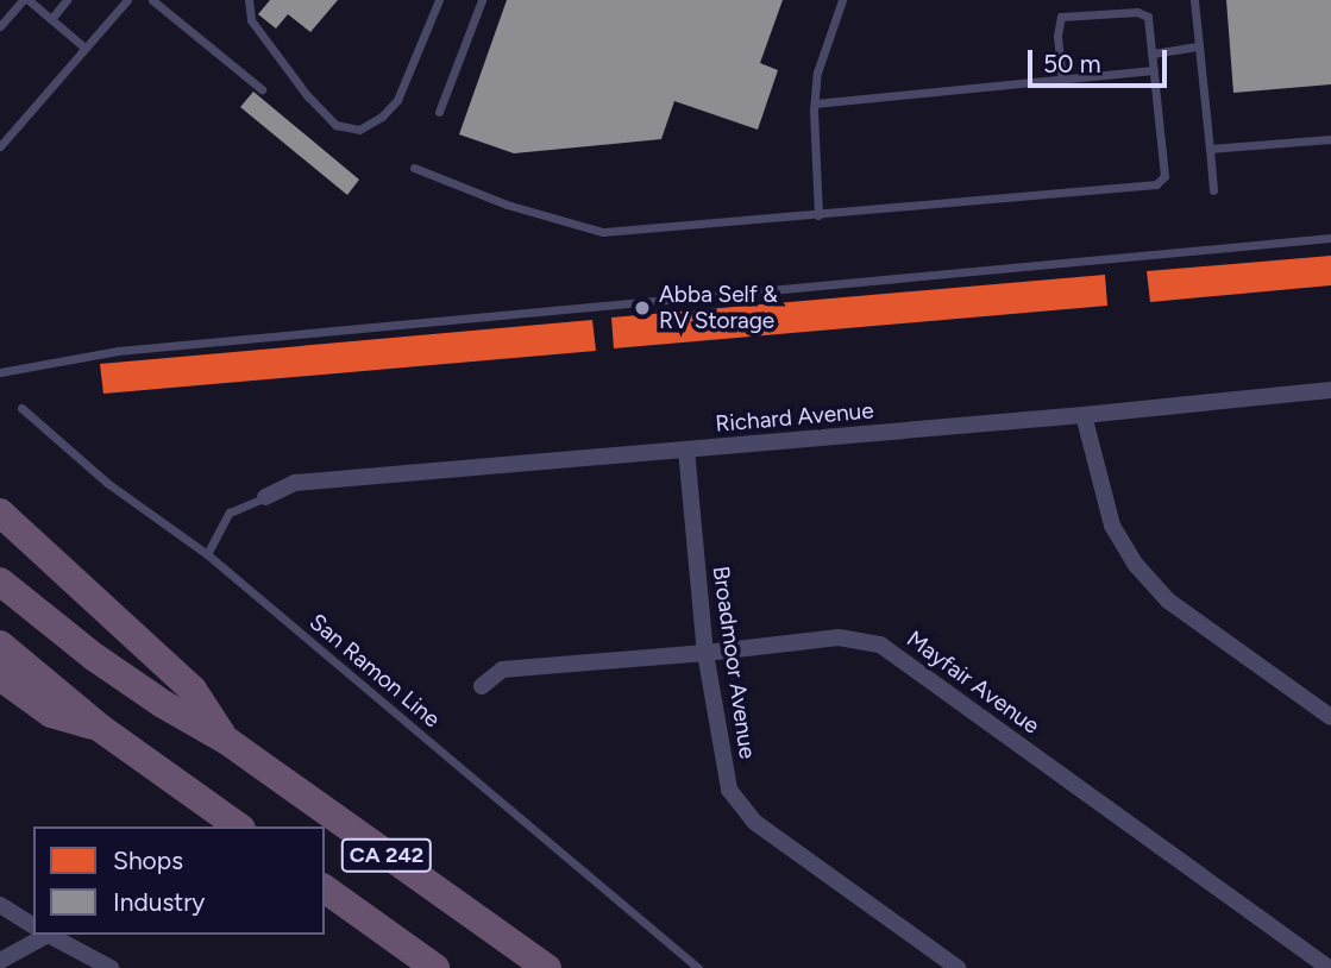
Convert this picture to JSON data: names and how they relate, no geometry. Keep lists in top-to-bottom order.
{
  "streets": {
    "highway": ["CA 242"],
    "street": ["Richard Avenue", "Broadmoor Avenue", "Mayfair Avenue"],
    "lane": ["San Ramon Line"]
  },
  "crossings": [
    ["Richard Avenue", "Broadmoor Avenue"],
    ["Broadmoor Avenue", "Mayfair Avenue"]
  ],
  "places": ["Abba Self & RV Storage"],
  "legend": ["Shops", "Industry"],
  "scale_bar": "50 m"
}
